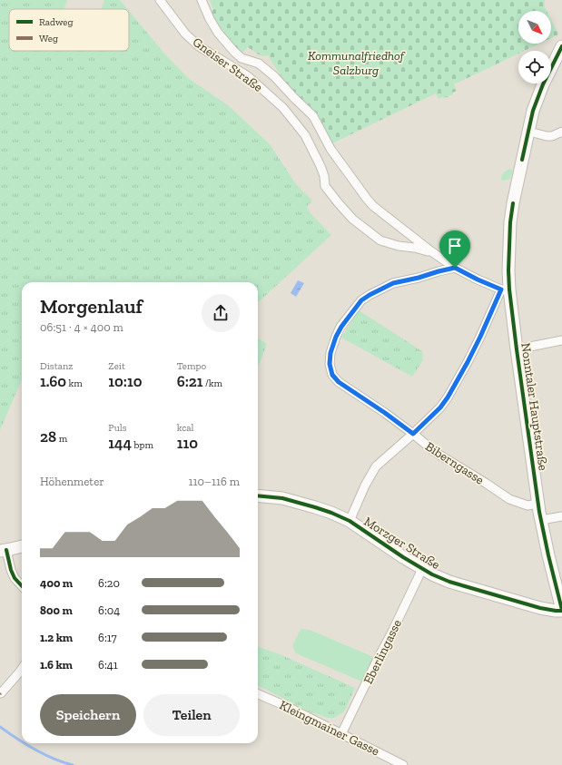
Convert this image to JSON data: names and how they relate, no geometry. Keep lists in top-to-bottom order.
{
  "streets": {
    "main road": ["Nonntaler Hauptstraße", "Morzger Straße"],
    "street": [
      "Gneiser Straße",
      "Biberngasse",
      "Eberlingasse",
      "Kleingmainer Gasse"
    ]
  },
  "crossings": [
    ["Gneiser Straße", "Nonntaler Hauptstraße"],
    ["Gneiser Straße", "Biberngasse"],
    ["Nonntaler Hauptstraße", "Biberngasse"],
    ["Nonntaler Hauptstraße", "Morzger Straße"],
    ["Morzger Straße", "Eberlingasse"],
    ["Eberlingasse", "Kleingmainer Gasse"]
  ],
  "parks": ["Kommunalfriedhof Salzburg"],
  "legend": ["Radweg", "Weg"],
  "north": "bottom right",
  "page": {
    "heading": ["Morgenlauf", "06:51 · 4 × 400 m"],
    "stats": [
      ["Distanz", "1.60 km"],
      ["Zeit", "10:10"],
      ["Tempo", "6:21 /km"],
      ["28 m"],
      ["Puls", "144 bpm"],
      ["kcal", "110"]
    ],
    "chart": ["Höhenmeter", "110–116 m"],
    "list": [
      {
        "name": "400 m",
        "note": "6:20"
      },
      {
        "name": "800 m",
        "note": "6:04"
      },
      {
        "name": "1.2 km",
        "note": "6:17"
      },
      {
        "name": "1.6 km",
        "note": "6:41"
      }
    ],
    "buttons": ["Speichern", "Teilen"]
  }
}
